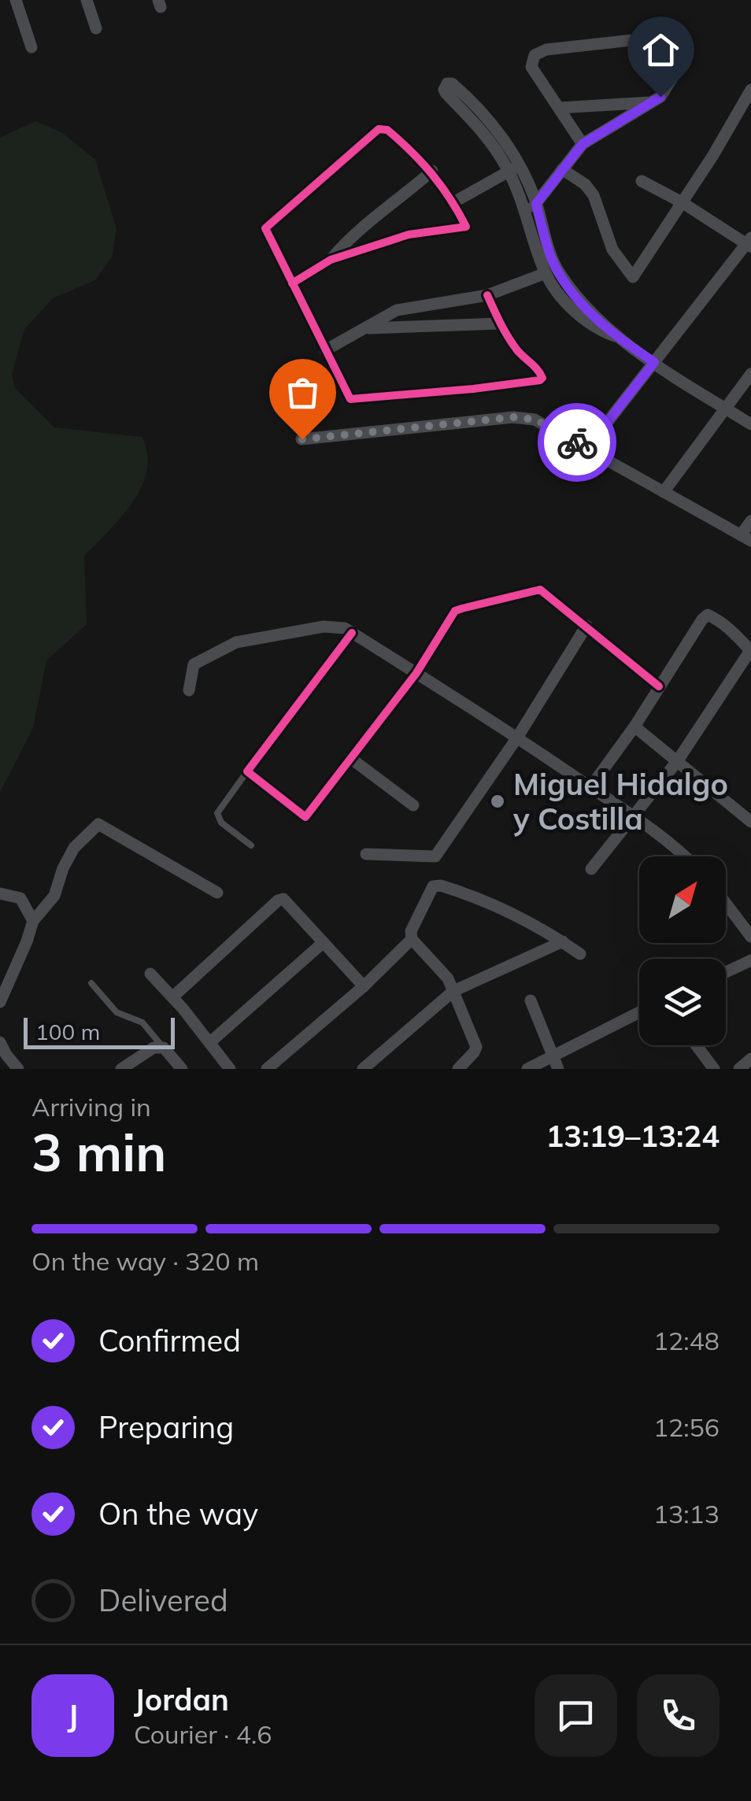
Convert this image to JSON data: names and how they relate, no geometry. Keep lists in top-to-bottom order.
{
  "places": ["Miguel Hidalgo y Costilla"],
  "scale_bar": "100 m",
  "north": "top right",
  "page": {
    "scale": "100 m",
    "heading": ["3 min", "Arriving in", "13:19–13:24"],
    "panel": ["Jordan", "Courier · 4.6"],
    "bar": "On the way · 320 m",
    "list": [
      ["Confirmed", "12:48"],
      ["Preparing", "12:56"],
      ["On the way", "13:13"],
      "Delivered"
    ],
    "round": "J"
  }
}
